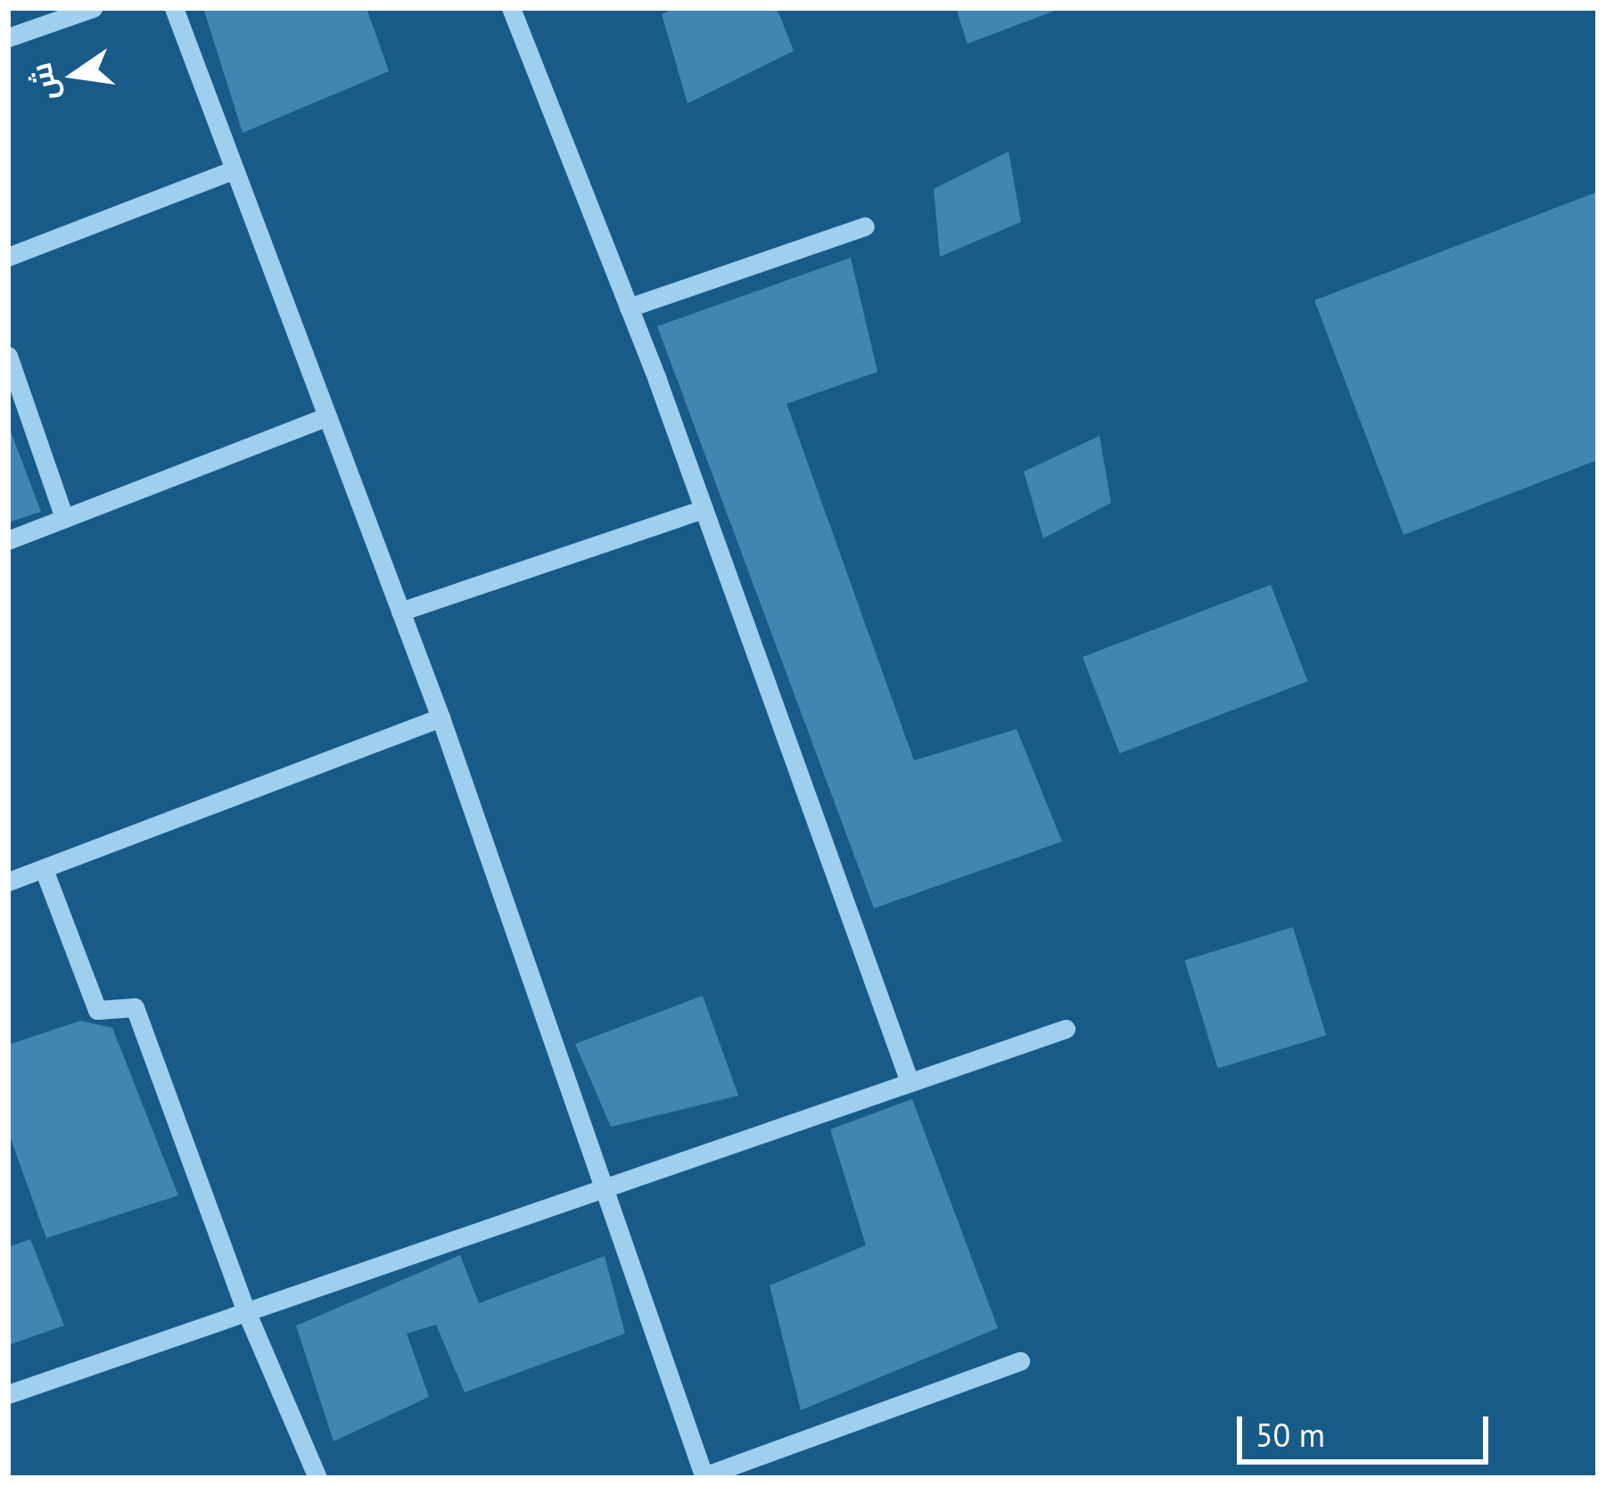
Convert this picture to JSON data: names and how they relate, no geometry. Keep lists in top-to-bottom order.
{
  "scale_bar": "50 m",
  "north": "left"
}
